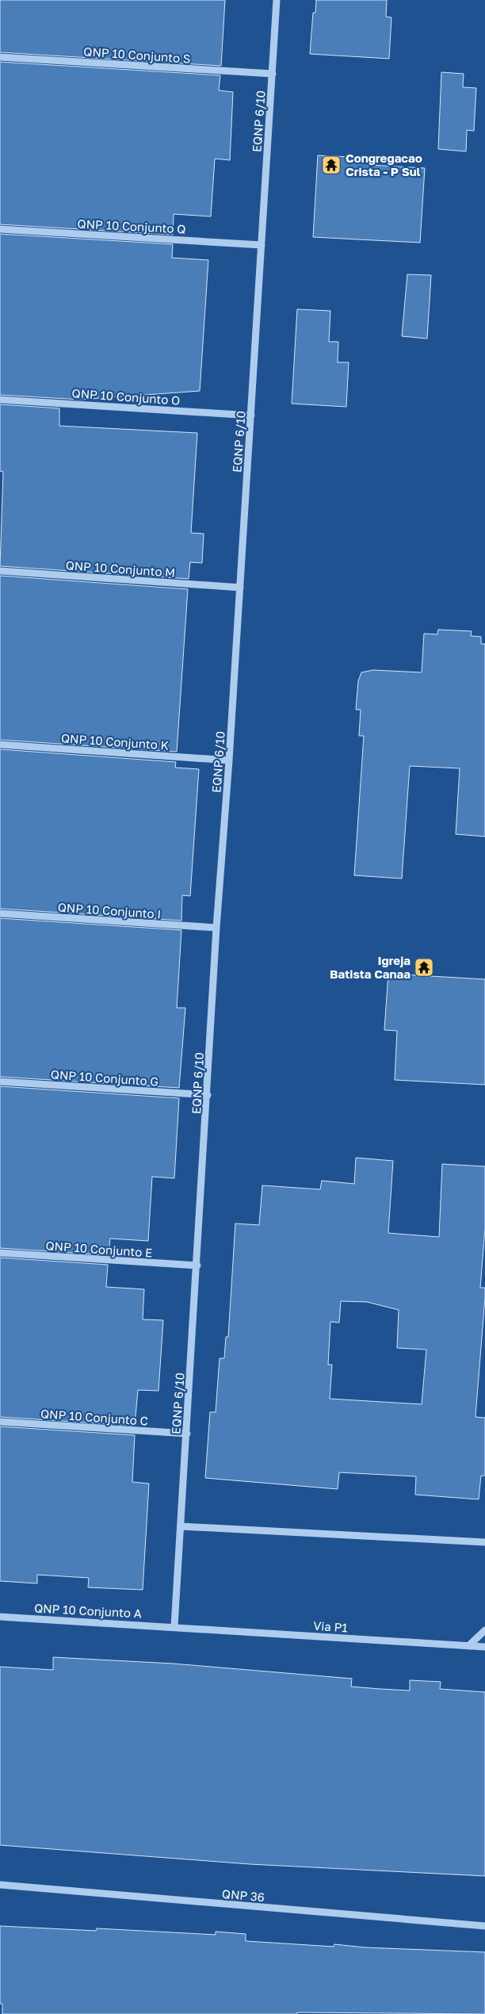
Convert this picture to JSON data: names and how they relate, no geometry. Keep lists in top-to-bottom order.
{
  "streets": {
    "street": [
      "QNP 10 Conjunto S",
      "EQNP 6/10",
      "QNP 10 Conjunto Q",
      "QNP 10 Conjunto O",
      "QNP 10 Conjunto M",
      "QNP 10 Conjunto K",
      "QNP 10 Conjunto I",
      "QNP 10 Conjunto G",
      "QNP 10 Conjunto E",
      "QNP 10 Conjunto C",
      "QNP 10 Conjunto A",
      "Via P1",
      "QNP 36"
    ]
  },
  "crossings": [
    ["QNP 10 Conjunto S", "EQNP 6/10"],
    ["EQNP 6/10", "QNP 10 Conjunto Q"],
    ["EQNP 6/10", "QNP 10 Conjunto O"],
    ["EQNP 6/10", "QNP 10 Conjunto M"],
    ["EQNP 6/10", "QNP 10 Conjunto K"],
    ["EQNP 6/10", "QNP 10 Conjunto I"],
    ["EQNP 6/10", "QNP 10 Conjunto G"],
    ["EQNP 6/10", "QNP 10 Conjunto E"],
    ["EQNP 6/10", "QNP 10 Conjunto C"],
    ["EQNP 6/10", "QNP 10 Conjunto A"],
    ["EQNP 6/10", "Via P1"],
    ["QNP 10 Conjunto A", "Via P1"]
  ],
  "places": {
    "temple": ["Congregacao Crista - P Sul", "Igreja Batista Canaa"]
  }
}
